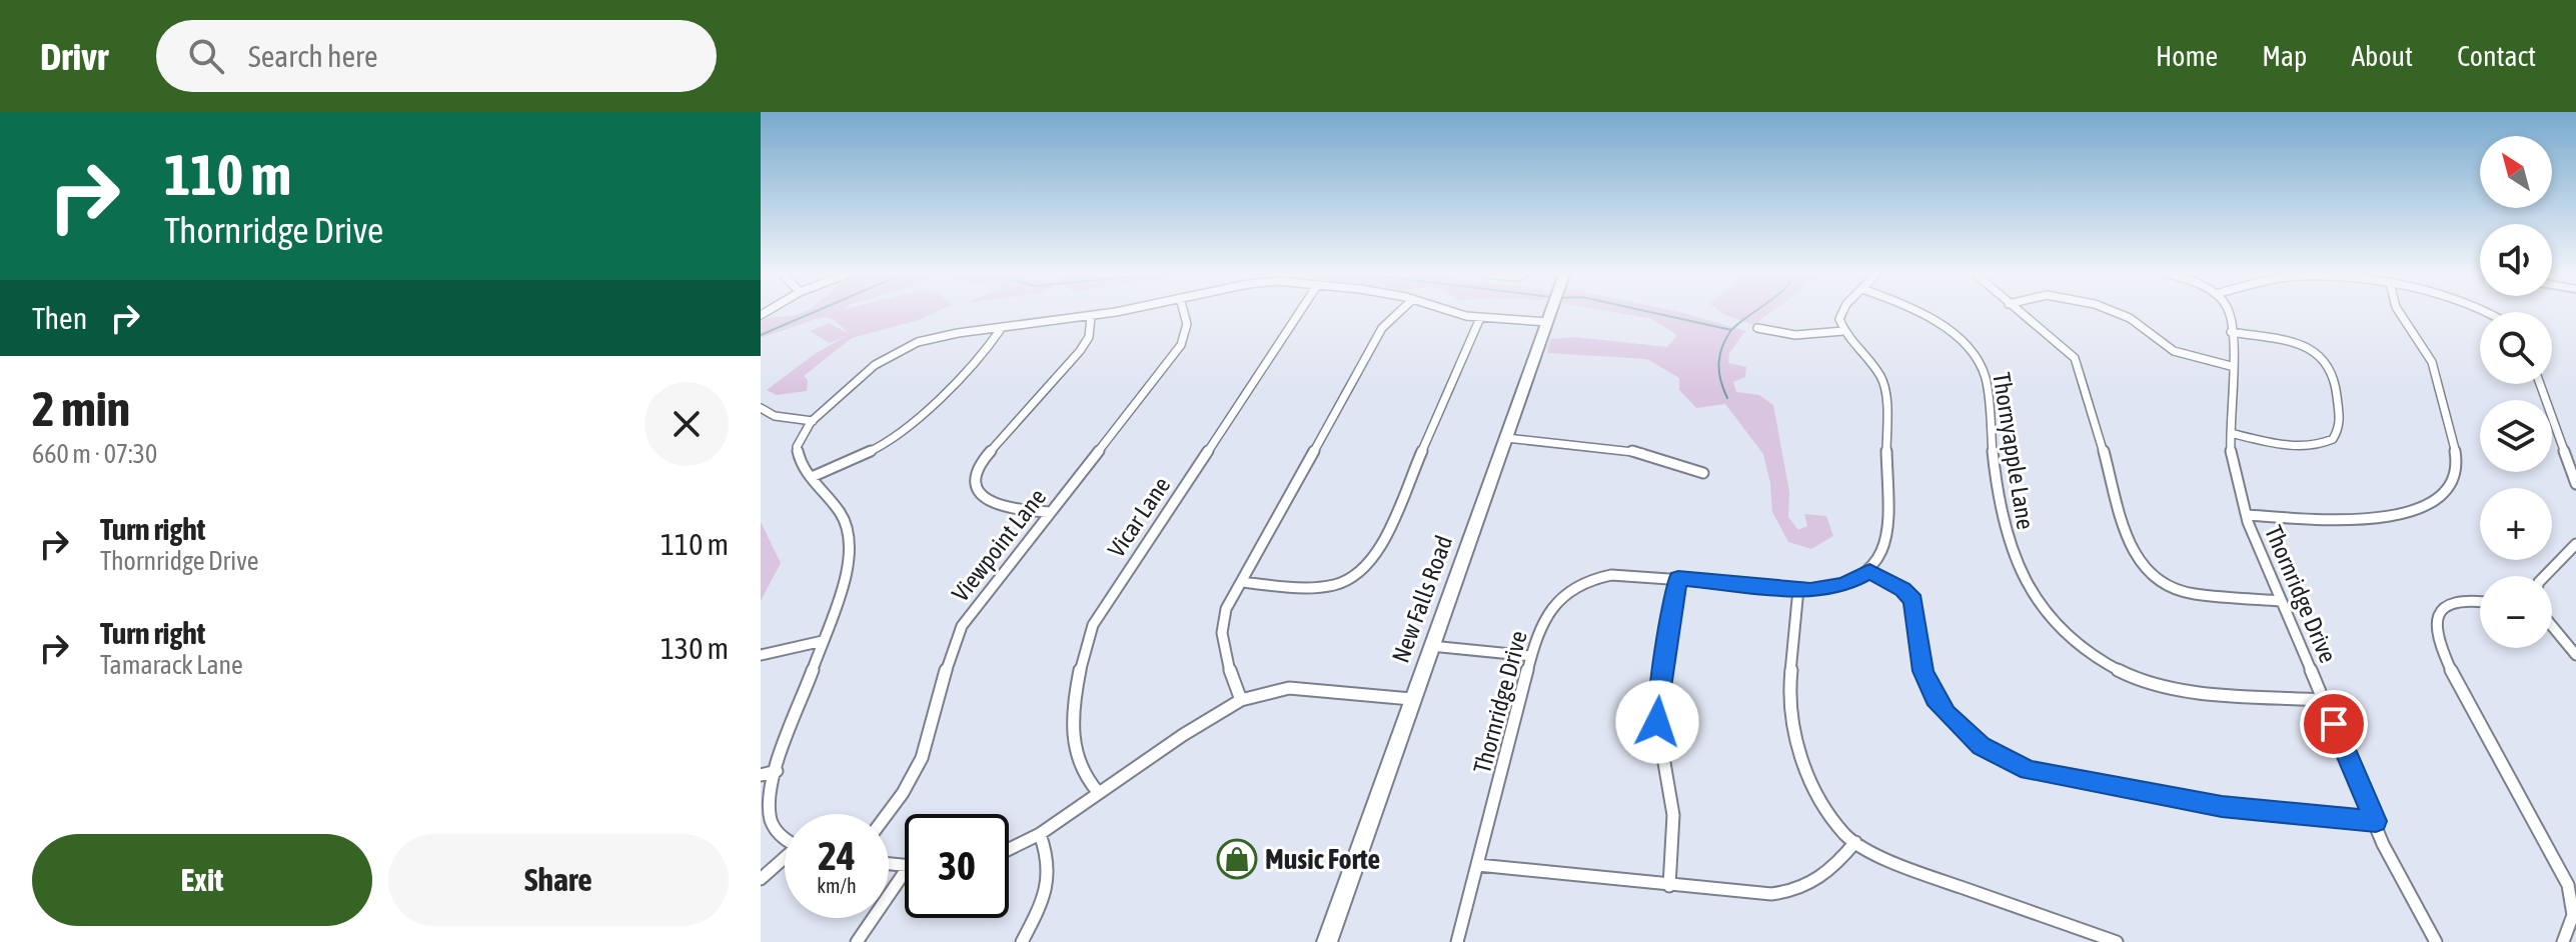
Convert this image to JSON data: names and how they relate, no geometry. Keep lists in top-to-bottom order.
{
  "streets": {
    "main road": ["New Falls Road"],
    "street": [
      "Thornyapple Lane",
      "Vicar Lane",
      "Viewpoint Lane",
      "Thornridge Drive"
    ]
  },
  "crossings": [
    ["Thornyapple Lane", "Thornridge Drive"]
  ],
  "places": {
    "shop": ["Music Forte"]
  },
  "north": "top left",
  "page": {
    "header": "Drivr",
    "search": "Search here",
    "nav": [
      "Home",
      "Map",
      "About",
      "Contact"
    ],
    "turn": ["110 m", "Thornridge Drive"],
    "map_buttons": ["+", "−"],
    "then": "Then",
    "heading": ["2 min", "660 m · 07:30"],
    "list": [
      {
        "name": "Turn right",
        "note": "Thornridge Drive",
        "value": "110 m"
      },
      {
        "name": "Turn right",
        "note": "Tamarack Lane",
        "value": "130 m"
      }
    ],
    "speed": "24 km/h",
    "limit": "30",
    "buttons": ["Exit", "Share"]
  }
}
